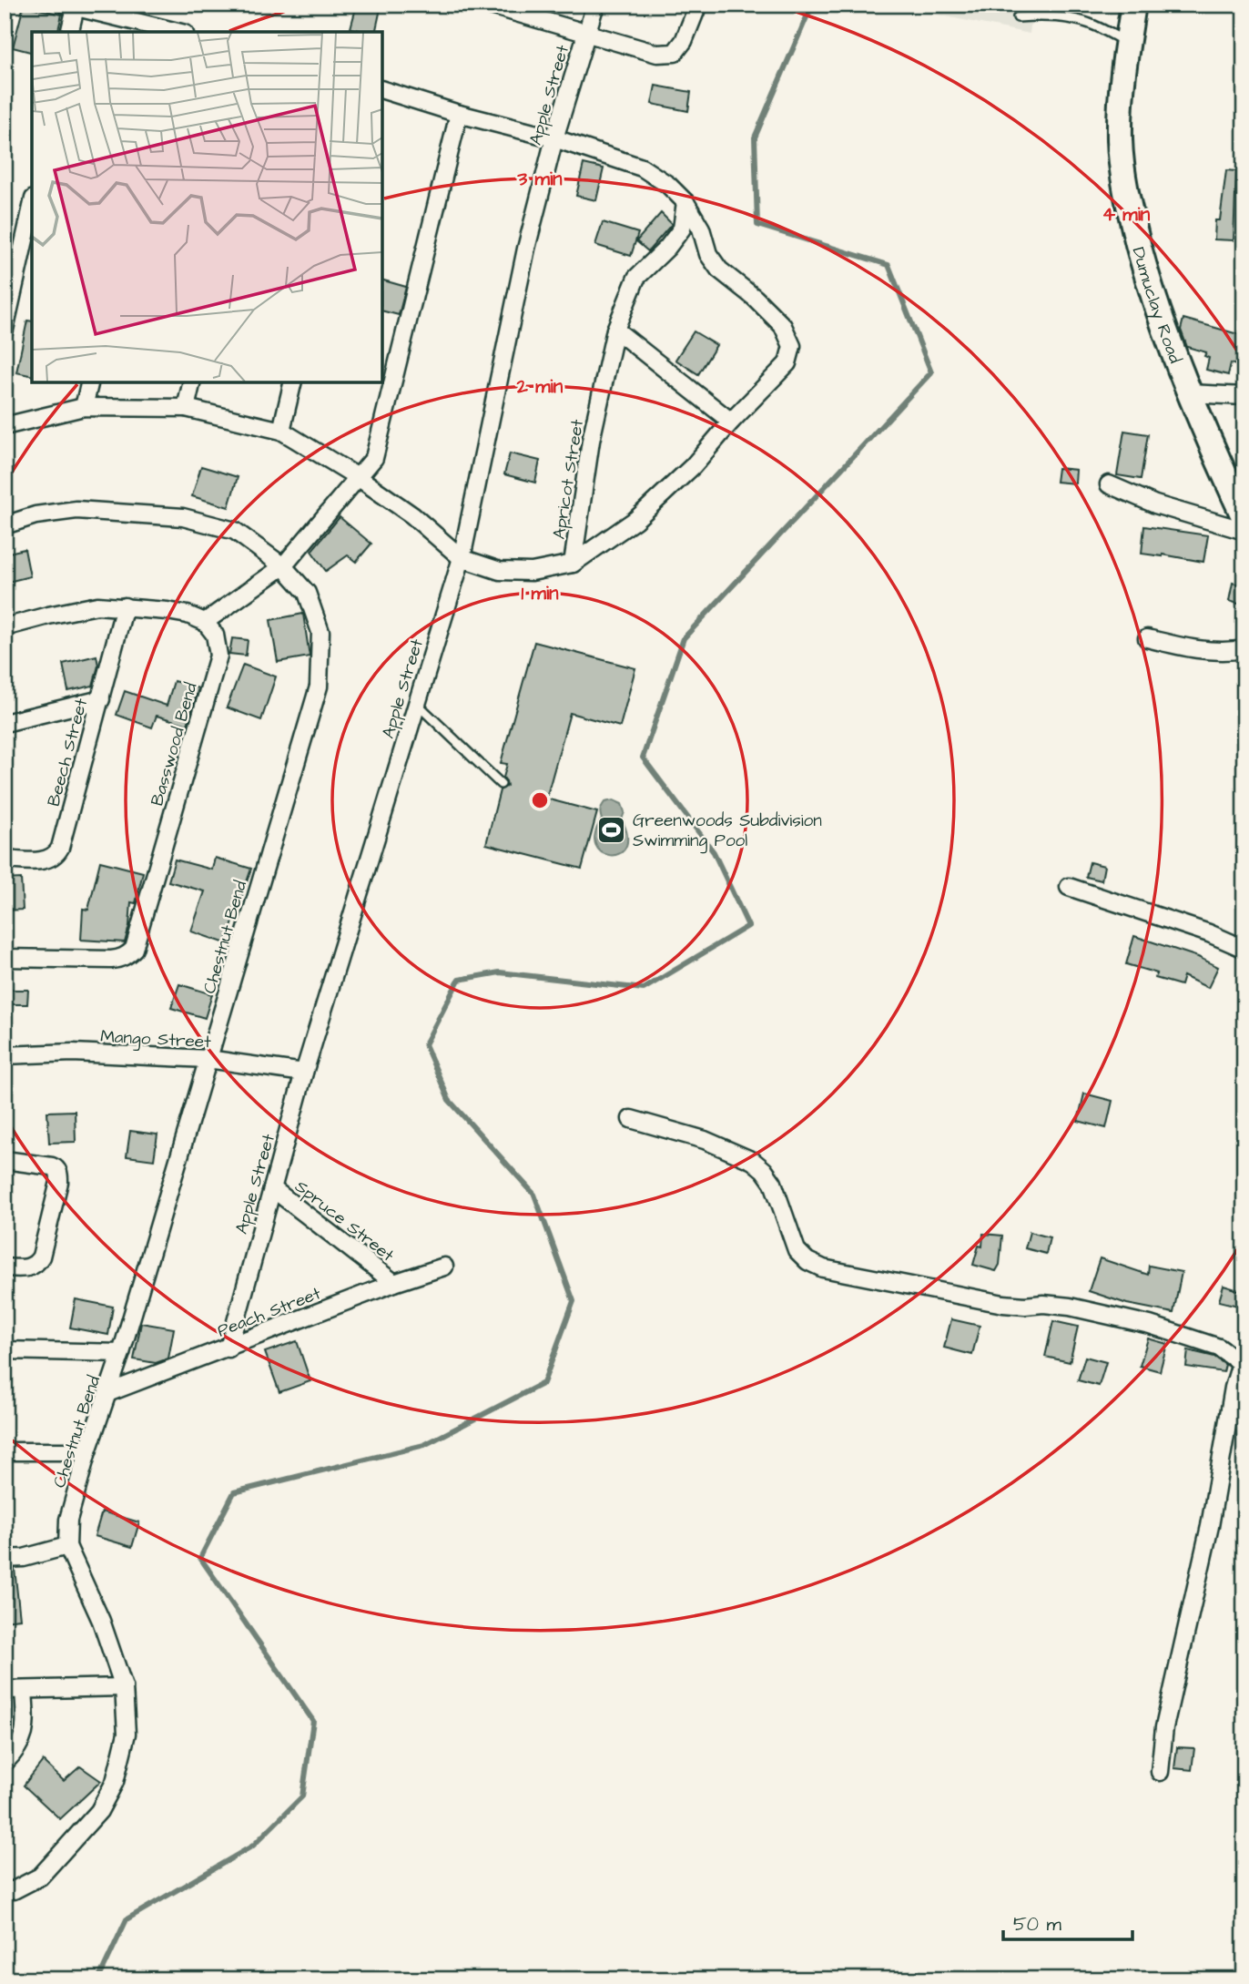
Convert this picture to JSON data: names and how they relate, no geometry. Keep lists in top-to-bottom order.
{
  "streets": {
    "street": [
      "Apple Street",
      "Dumuclay Road",
      "Apricot Street",
      "Basswood Bend",
      "Beech Street",
      "Chestnut Bend",
      "Mango Street",
      "Spruce Street",
      "Peach Street"
    ]
  },
  "crossings": [
    ["Apple Street", "Apricot Street"],
    ["Apple Street", "Mango Street"],
    ["Apple Street", "Spruce Street"],
    ["Apple Street", "Peach Street"],
    ["Chestnut Bend", "Mango Street"],
    ["Chestnut Bend", "Peach Street"],
    ["Spruce Street", "Peach Street"]
  ],
  "places": {
    "sports": ["Greenwoods Subdivision Swimming Pool"]
  },
  "scale_bar": "50 m",
  "rings": [
    "3 min",
    "4 min",
    "2 min",
    "1 min"
  ]
}
